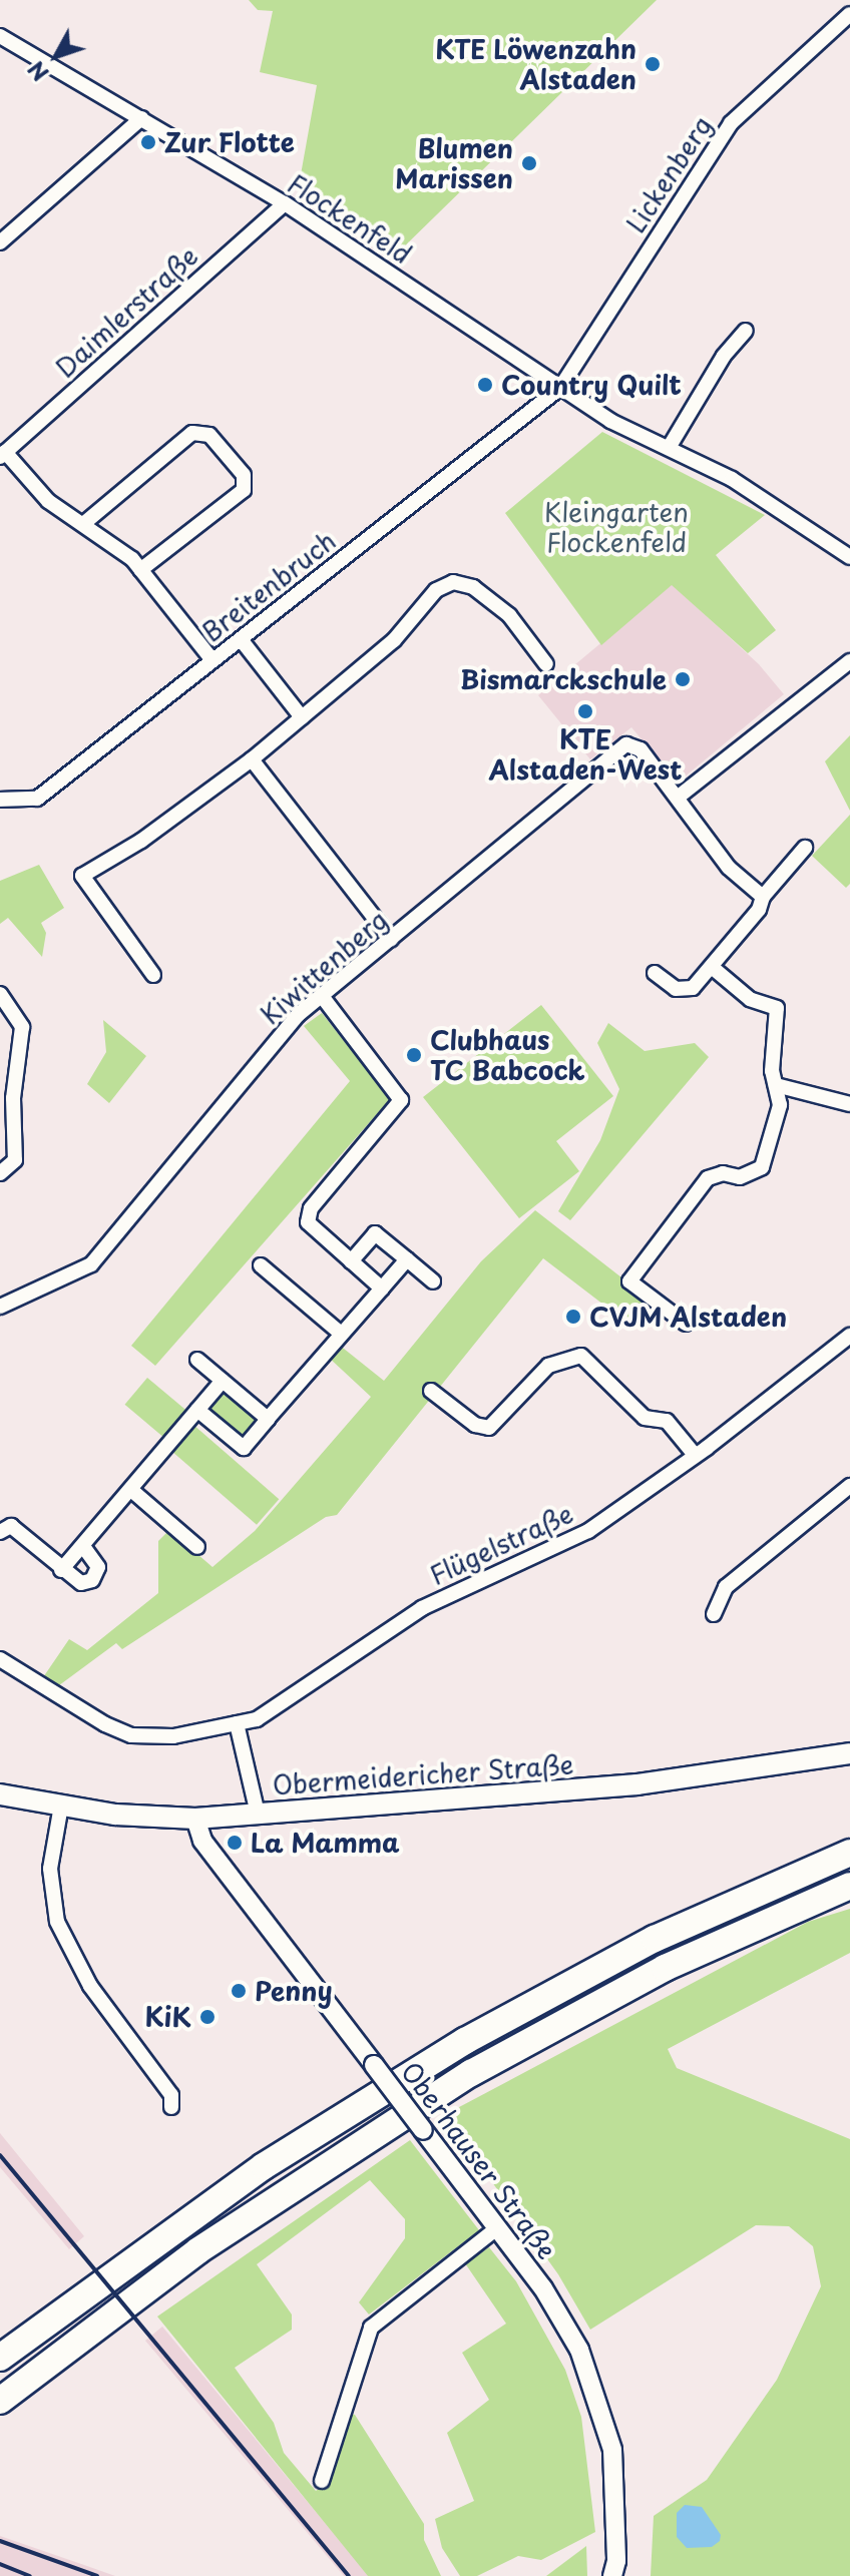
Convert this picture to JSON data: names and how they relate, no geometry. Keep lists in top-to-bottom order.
{
  "streets": {
    "main road": ["Obermeidericher Straße"],
    "street": [
      "Lickenberg",
      "Flockenfeld",
      "Daimlerstraße",
      "Breitenbruch",
      "Kiwittenberg",
      "Flügelstraße",
      "Oberhauser Straße"
    ]
  },
  "crossings": [
    ["Lickenberg", "Flockenfeld"],
    ["Lickenberg", "Breitenbruch"],
    ["Flockenfeld", "Daimlerstraße"],
    ["Flockenfeld", "Breitenbruch"],
    ["Obermeidericher Straße", "Oberhauser Straße"]
  ],
  "parks": ["Kleingarten Flockenfeld"],
  "places": [
    "KTE Löwenzahn Alstaden",
    "Zur Flotte",
    "Blumen Marissen",
    "Country Quilt",
    "Bismarckschule",
    "KTE Alstaden-West",
    "Clubhaus TC Babcock",
    "CVJM Alstaden",
    "La Mamma",
    "Penny",
    "KiK"
  ],
  "north": "bottom left"
}
